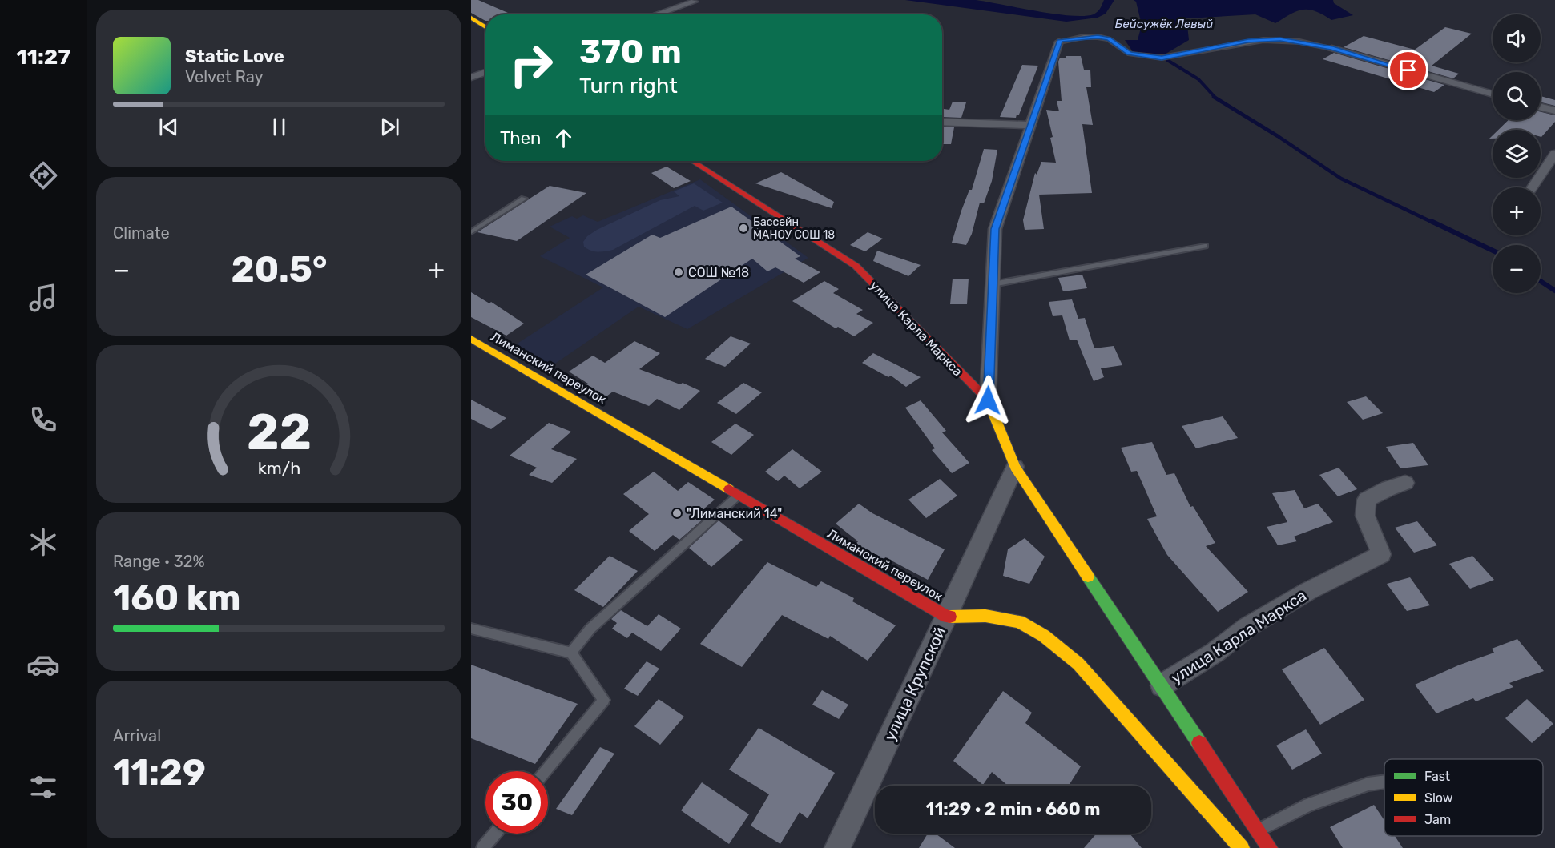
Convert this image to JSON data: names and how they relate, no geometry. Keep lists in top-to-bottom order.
{
  "streets": {
    "main road": ["улица Карла Маркса", "Лиманский переулок"],
    "street": ["улица Крупской"]
  },
  "crossings": [
    ["улица Карла Маркса", "улица Крупской"],
    ["Лиманский переулок", "улица Крупской"]
  ],
  "water": ["Бейсужёк Левый"],
  "places": ["Бассейн МАНОУ СОШ 18", "СОШ №18", "\"Лиманский 14\""],
  "legend": ["Fast", "Slow", "Jam"],
  "page": {
    "tabs": "11:27",
    "map_buttons": ["+", "−"],
    "turn": ["370 m", "Turn right"],
    "song": ["Static Love", "Velvet Ray"],
    "then": "Then",
    "tile": [
      "Climate",
      ["Range · 32%", "160 km"],
      ["Arrival", "11:29"]
    ],
    "heat": ["−", "20.5°", "+"],
    "limit": "30",
    "trip": "11:29 · 2 min · 660 m",
    "gauge": ["22", "km/h"]
  }
}
